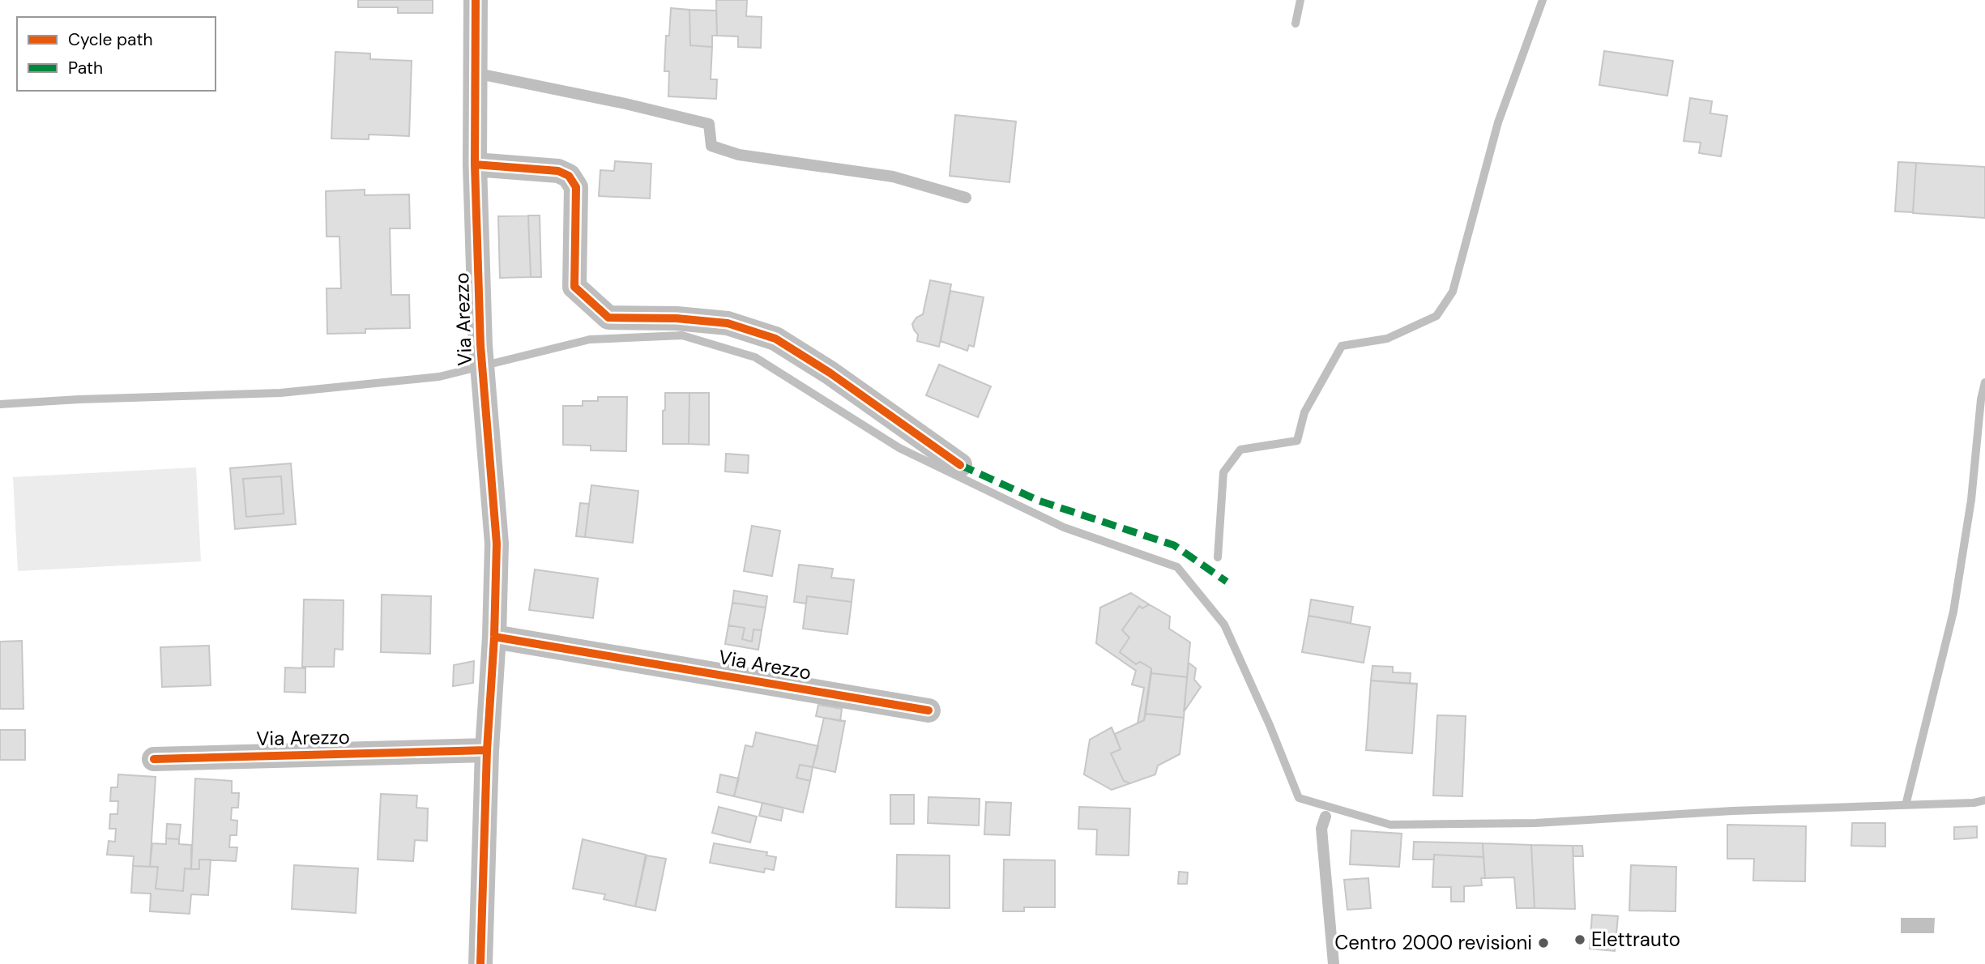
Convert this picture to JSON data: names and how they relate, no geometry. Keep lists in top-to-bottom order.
{
  "streets": {
    "street": ["Via Arezzo"]
  },
  "places": ["Elettrauto", "Centro 2000 revisioni"],
  "legend": ["Cycle path", "Path"]
}
